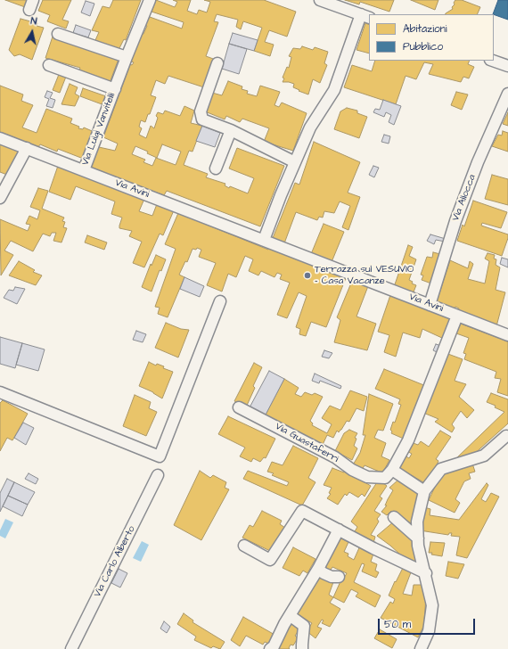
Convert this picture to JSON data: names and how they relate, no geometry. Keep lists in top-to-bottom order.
{
  "streets": {
    "street": [
      "Via Luigi Vanvitelli",
      "Via Avini",
      "Via Allocca",
      "Via Guastaferri",
      "Via Carlo Alberto"
    ]
  },
  "crossings": [
    ["Via Luigi Vanvitelli", "Via Avini"],
    ["Via Avini", "Via Allocca"]
  ],
  "places": ["Terrazza sul VESUVIO - Casa Vacanze"],
  "legend": ["Abitazioni", "Pubblico"],
  "scale_bar": "50 m",
  "north": "top"
}
